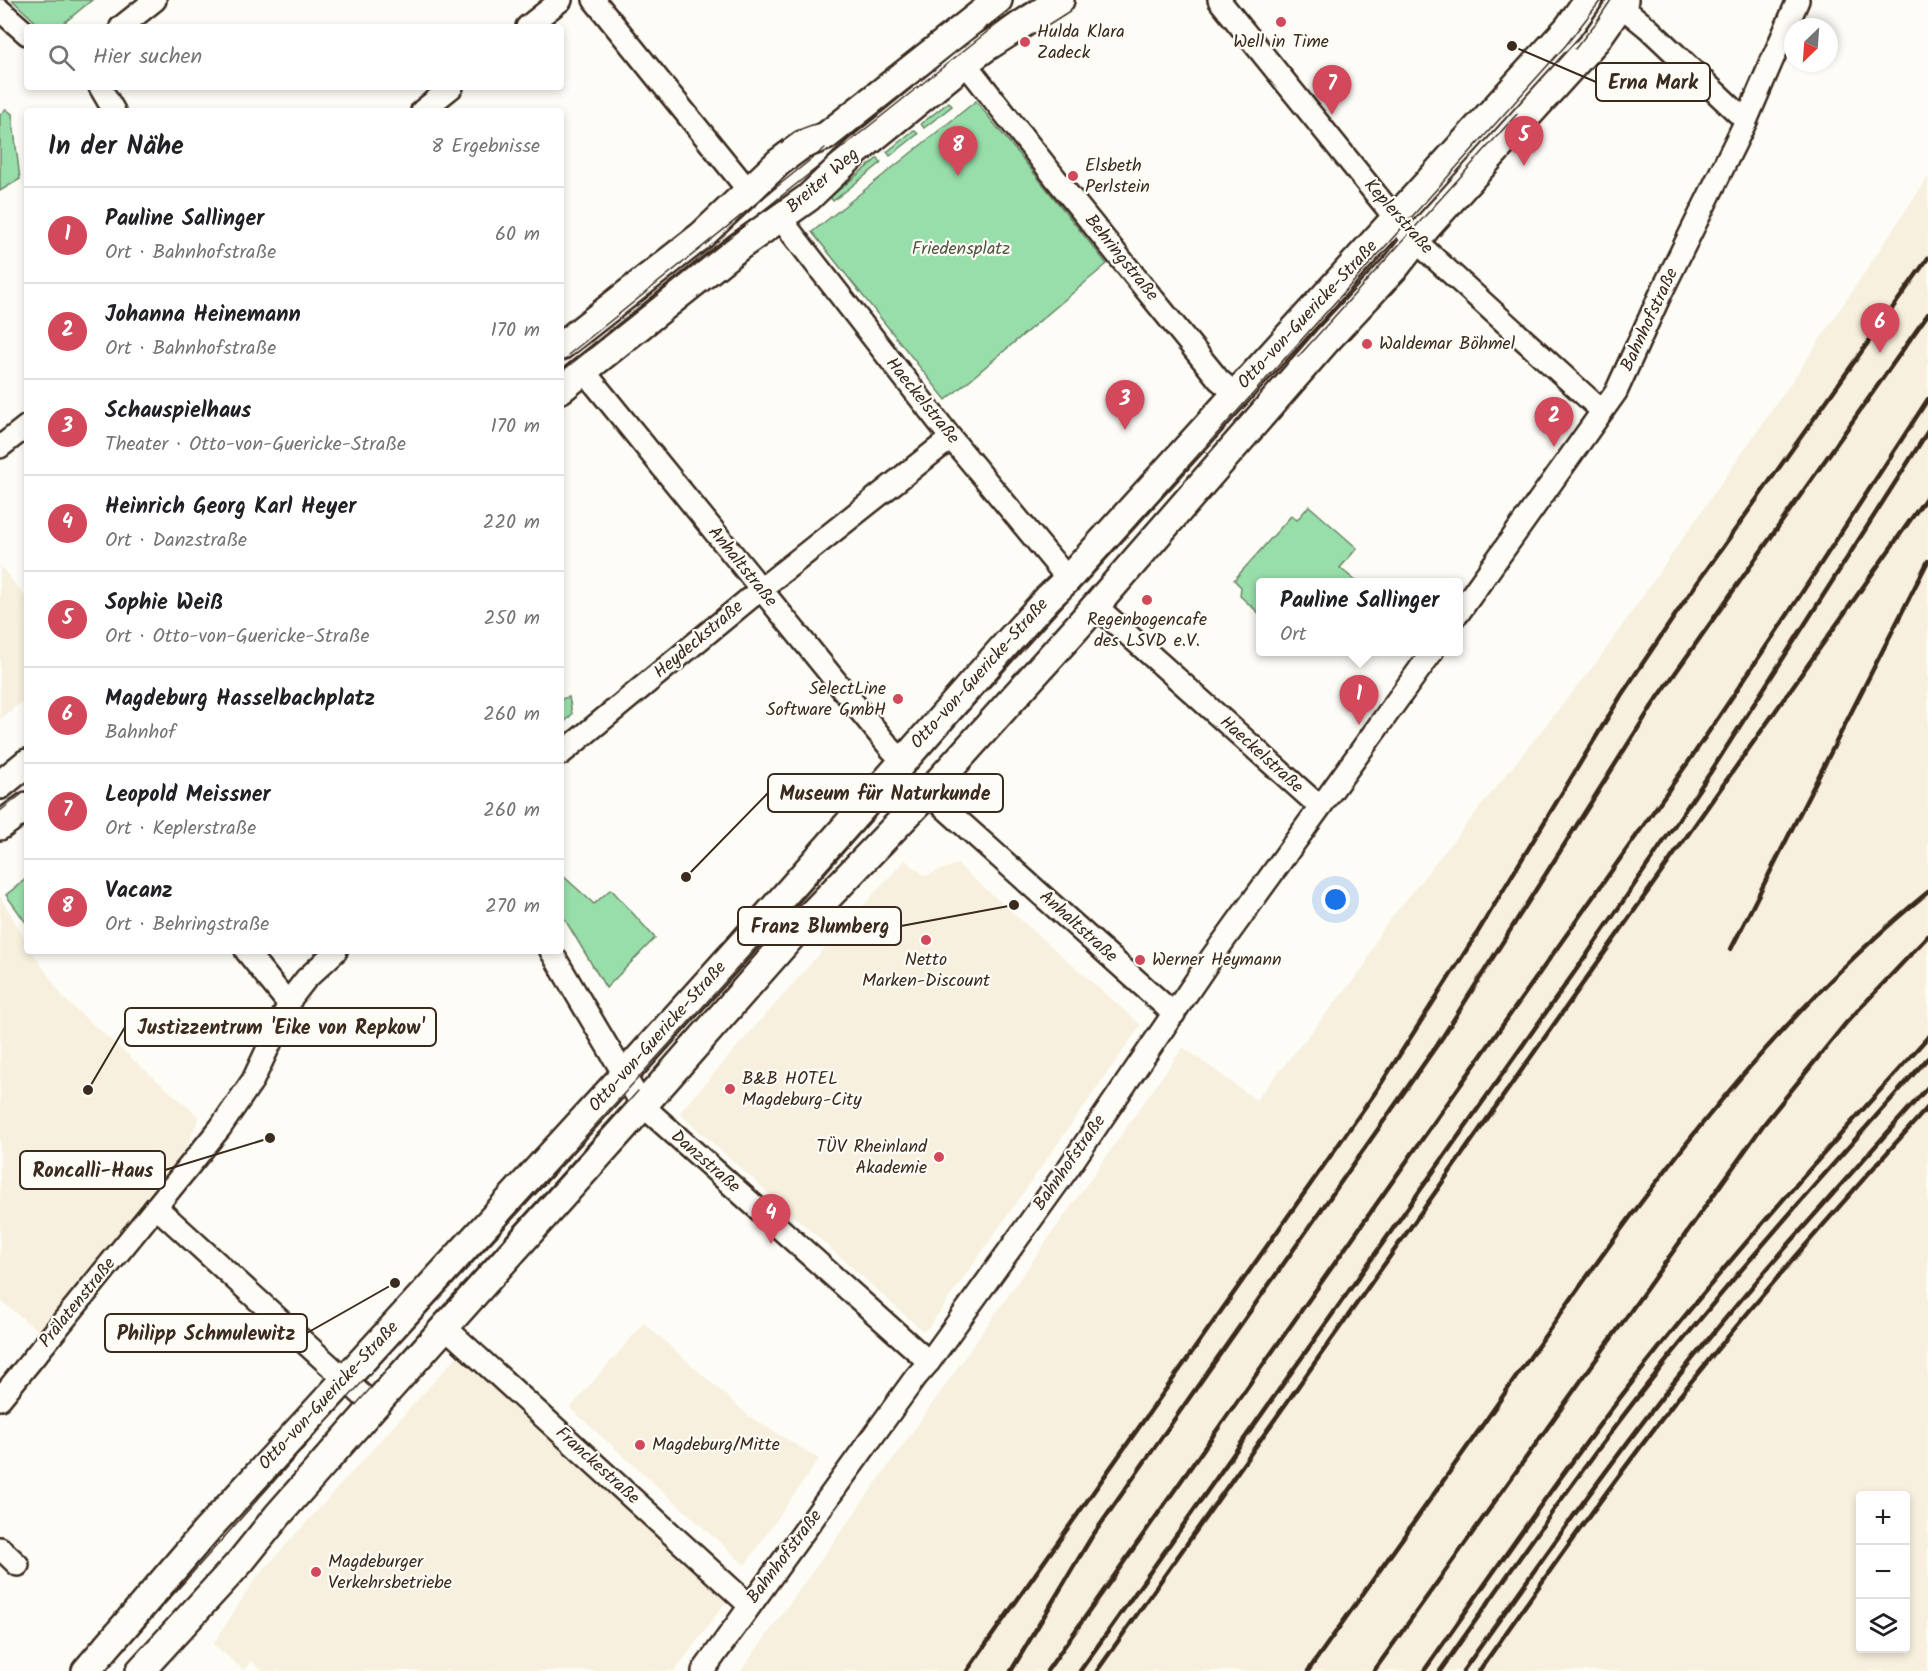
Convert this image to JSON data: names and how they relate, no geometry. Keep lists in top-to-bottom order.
{
  "streets": {
    "street": [
      "Breiter Weg",
      "Keplerstraße",
      "Behringstraße",
      "Otto-von-Guericke-Straße",
      "Bahnhofstraße",
      "Haeckelstraße",
      "Anhaltstraße",
      "Heydeckstraße",
      "Danzstraße",
      "Prälatenstraße",
      "Franckestraße"
    ]
  },
  "crossings": [
    ["Breiter Weg", "Behringstraße"],
    ["Breiter Weg", "Haeckelstraße"],
    ["Breiter Weg", "Anhaltstraße"],
    ["Keplerstraße", "Otto-von-Guericke-Straße"],
    ["Keplerstraße", "Bahnhofstraße"],
    ["Behringstraße", "Otto-von-Guericke-Straße"],
    ["Otto-von-Guericke-Straße", "Haeckelstraße"],
    ["Otto-von-Guericke-Straße", "Anhaltstraße"],
    ["Otto-von-Guericke-Straße", "Danzstraße"],
    ["Otto-von-Guericke-Straße", "Franckestraße"],
    ["Bahnhofstraße", "Haeckelstraße"],
    ["Bahnhofstraße", "Anhaltstraße"],
    ["Bahnhofstraße", "Danzstraße"],
    ["Bahnhofstraße", "Franckestraße"],
    ["Haeckelstraße", "Heydeckstraße"],
    ["Anhaltstraße", "Heydeckstraße"]
  ],
  "parks": ["Friedensplatz"],
  "places": [
    "Well in Time",
    "Hulda Klara Zadeck",
    "Erna Mark",
    "Elsbeth Perlstein",
    "Waldemar Böhmel",
    "Regenbogencafe des LSVD e.V.",
    "SelectLine Software GmbH",
    "Museum für Naturkunde",
    "Franz Blumberg",
    "Netto Marken-Discount",
    "Werner Heymann",
    "B&B HOTEL Magdeburg-City",
    "Justizzentrum 'Eike von Repkow'",
    "Roncalli-Haus",
    "TÜV Rheinland Akademie",
    "Philipp Schmulewitz",
    "Magdeburg/Mitte",
    "Magdeburger Verkehrsbetriebe"
  ],
  "north": "bottom left",
  "page": {
    "search": "Hier suchen",
    "pins": [
      "7",
      "5",
      "8",
      "6",
      "3",
      "2",
      "1",
      "4"
    ],
    "heading": ["In der Nähe", "8 Ergebnisse"],
    "list": [
      {
        "mark": "1",
        "name": "Pauline Sallinger",
        "note": "Ort · Bahnhofstraße",
        "value": "60 m"
      },
      {
        "mark": "2",
        "name": "Johanna Heinemann",
        "note": "Ort · Bahnhofstraße",
        "value": "170 m"
      },
      {
        "mark": "3",
        "name": "Schauspielhaus",
        "note": "Theater · Otto-von-Guericke-Straße",
        "value": "170 m"
      },
      {
        "mark": "4",
        "name": "Heinrich Georg Karl Heyer",
        "note": "Ort · Danzstraße",
        "value": "220 m"
      },
      {
        "mark": "5",
        "name": "Sophie Weiß",
        "note": "Ort · Otto-von-Guericke-Straße",
        "value": "250 m"
      },
      {
        "mark": "6",
        "name": "Magdeburg Hasselbachplatz",
        "note": "Bahnhof",
        "value": "260 m"
      },
      {
        "mark": "7",
        "name": "Leopold Meissner",
        "note": "Ort · Keplerstraße",
        "value": "260 m"
      },
      {
        "mark": "8",
        "name": "Vacanz",
        "note": "Ort · Behringstraße",
        "value": "270 m"
      }
    ],
    "popup": ["Pauline Sallinger", "Ort"],
    "map_buttons": ["+", "−"]
  }
}
